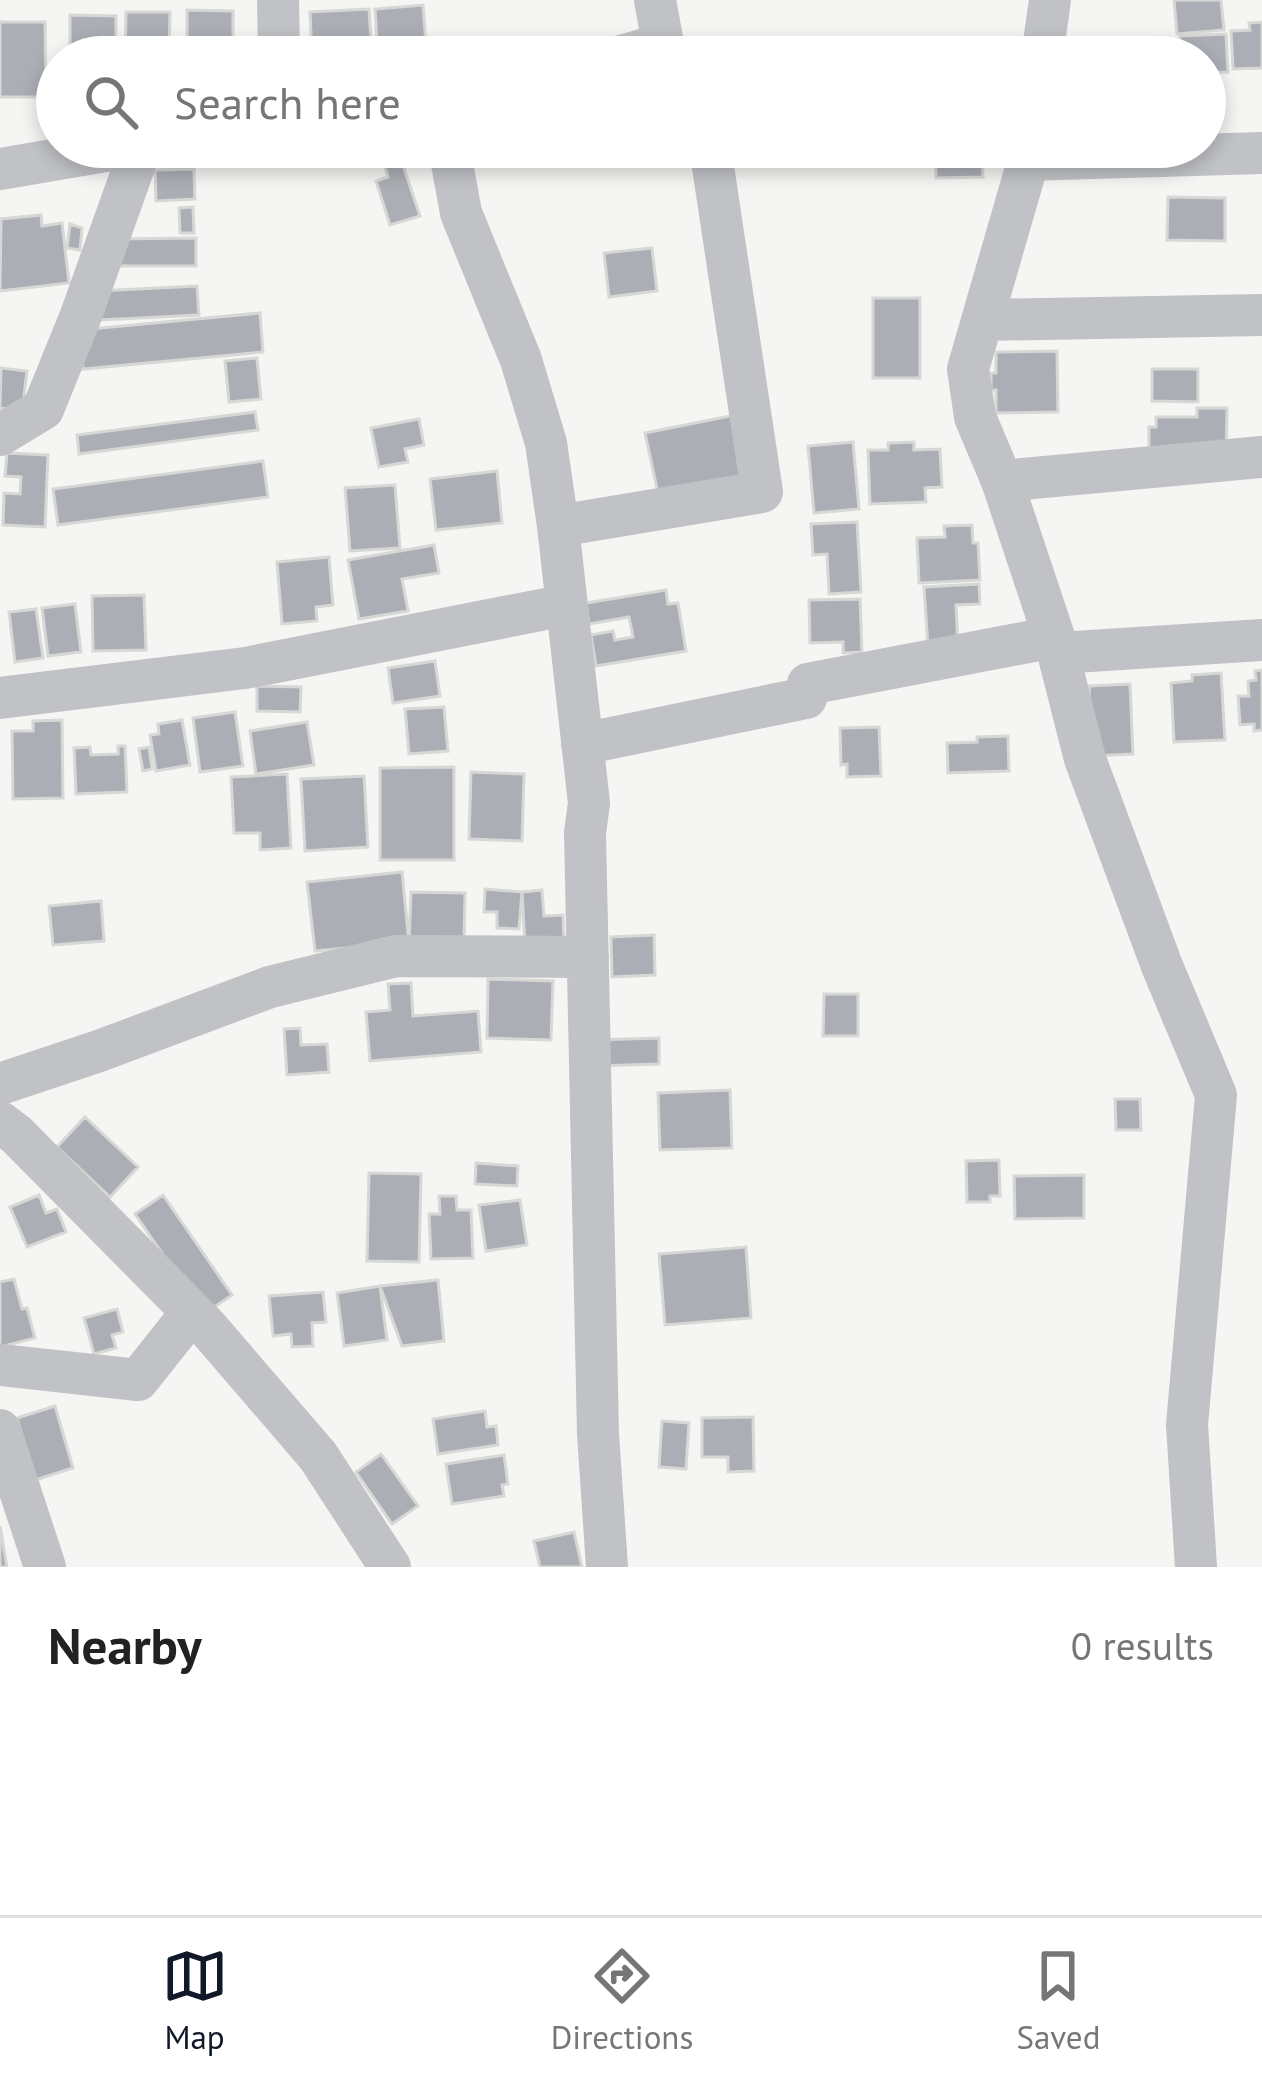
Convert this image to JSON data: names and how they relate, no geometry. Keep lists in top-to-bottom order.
{
  "page": {
    "search": "Search here",
    "heading": ["Nearby", "0 results"],
    "nav": ["Map", "Directions", "Saved"]
  }
}
